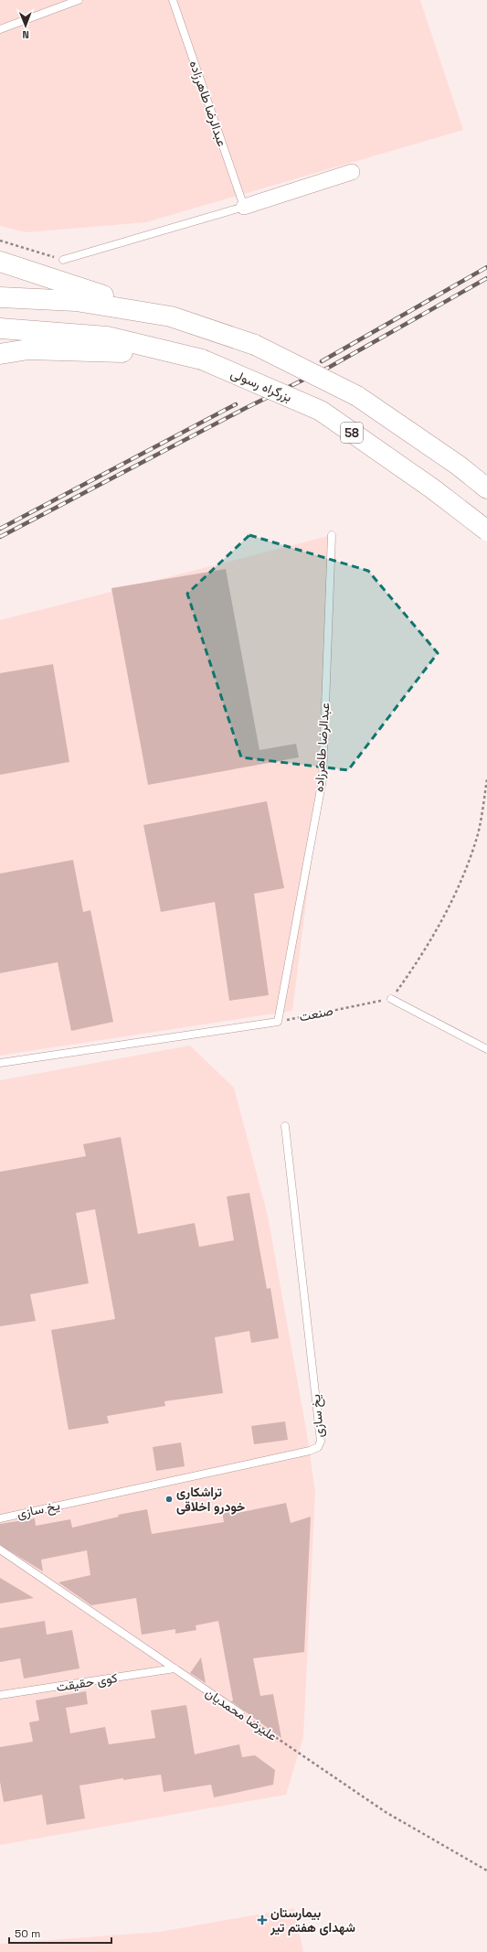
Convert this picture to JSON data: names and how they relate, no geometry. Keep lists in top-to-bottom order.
{
  "streets": {
    "highway": ["بزرگراه رسولی", "58"],
    "lane": [
      "عبدالرضا طاهرزاده",
      "یخ سازی",
      "کوی حقیقت",
      "علیرضا محمدیان"
    ],
    "path": ["صنعت"]
  },
  "crossings": [
    ["عبدالرضا طاهرزاده", "صنعت"],
    ["کوی حقیقت", "علیرضا محمدیان"]
  ],
  "places": {
    "other": ["تراشکاری خودرو اخلاقی"],
    "health": ["بیمارستان شهدای هفتم تیر"]
  },
  "scale_bar": "50 m",
  "north": "bottom"
}
